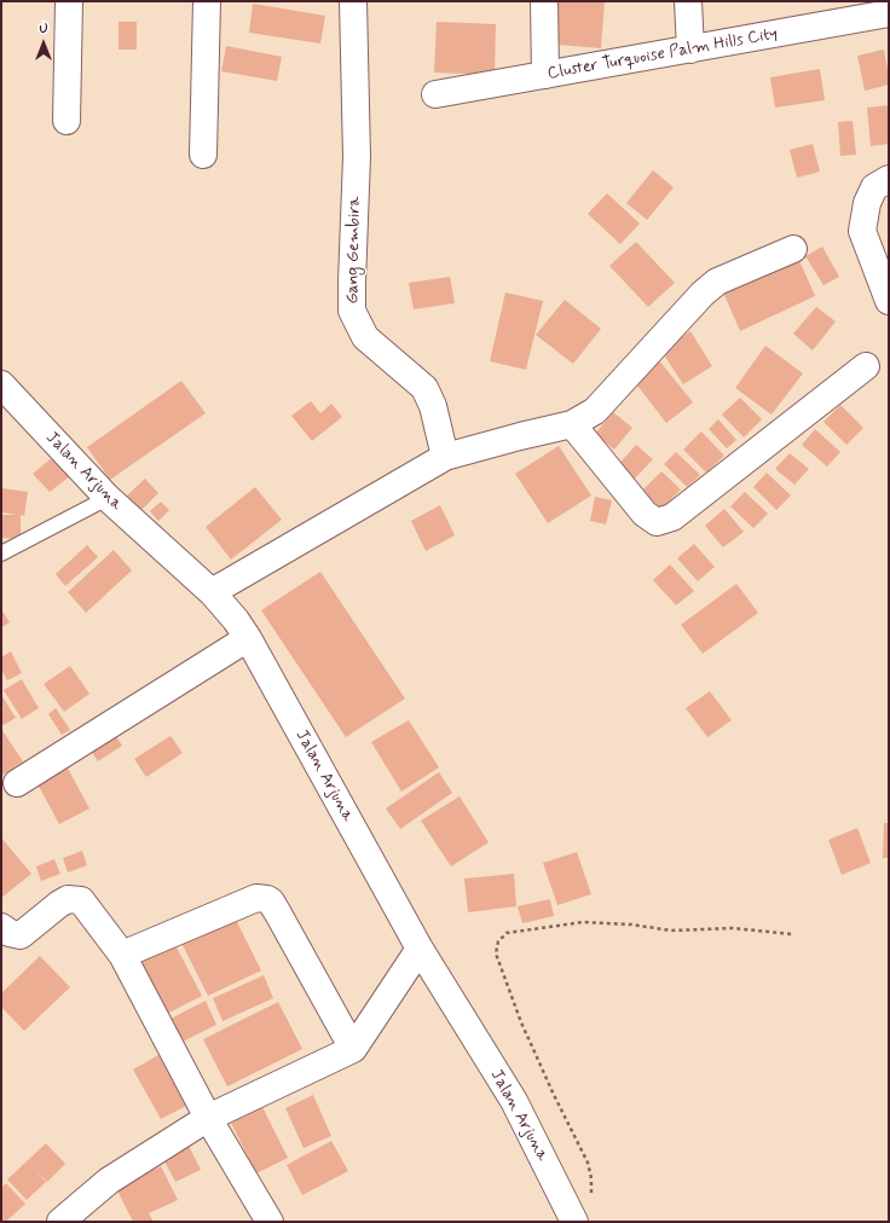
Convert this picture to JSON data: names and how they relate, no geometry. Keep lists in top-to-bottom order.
{
  "streets": {
    "street": ["Cluster Turquoise Palm Hills City", "Gang Gembira", "Jalan Arjuna"]
  },
  "north": "top"
}
